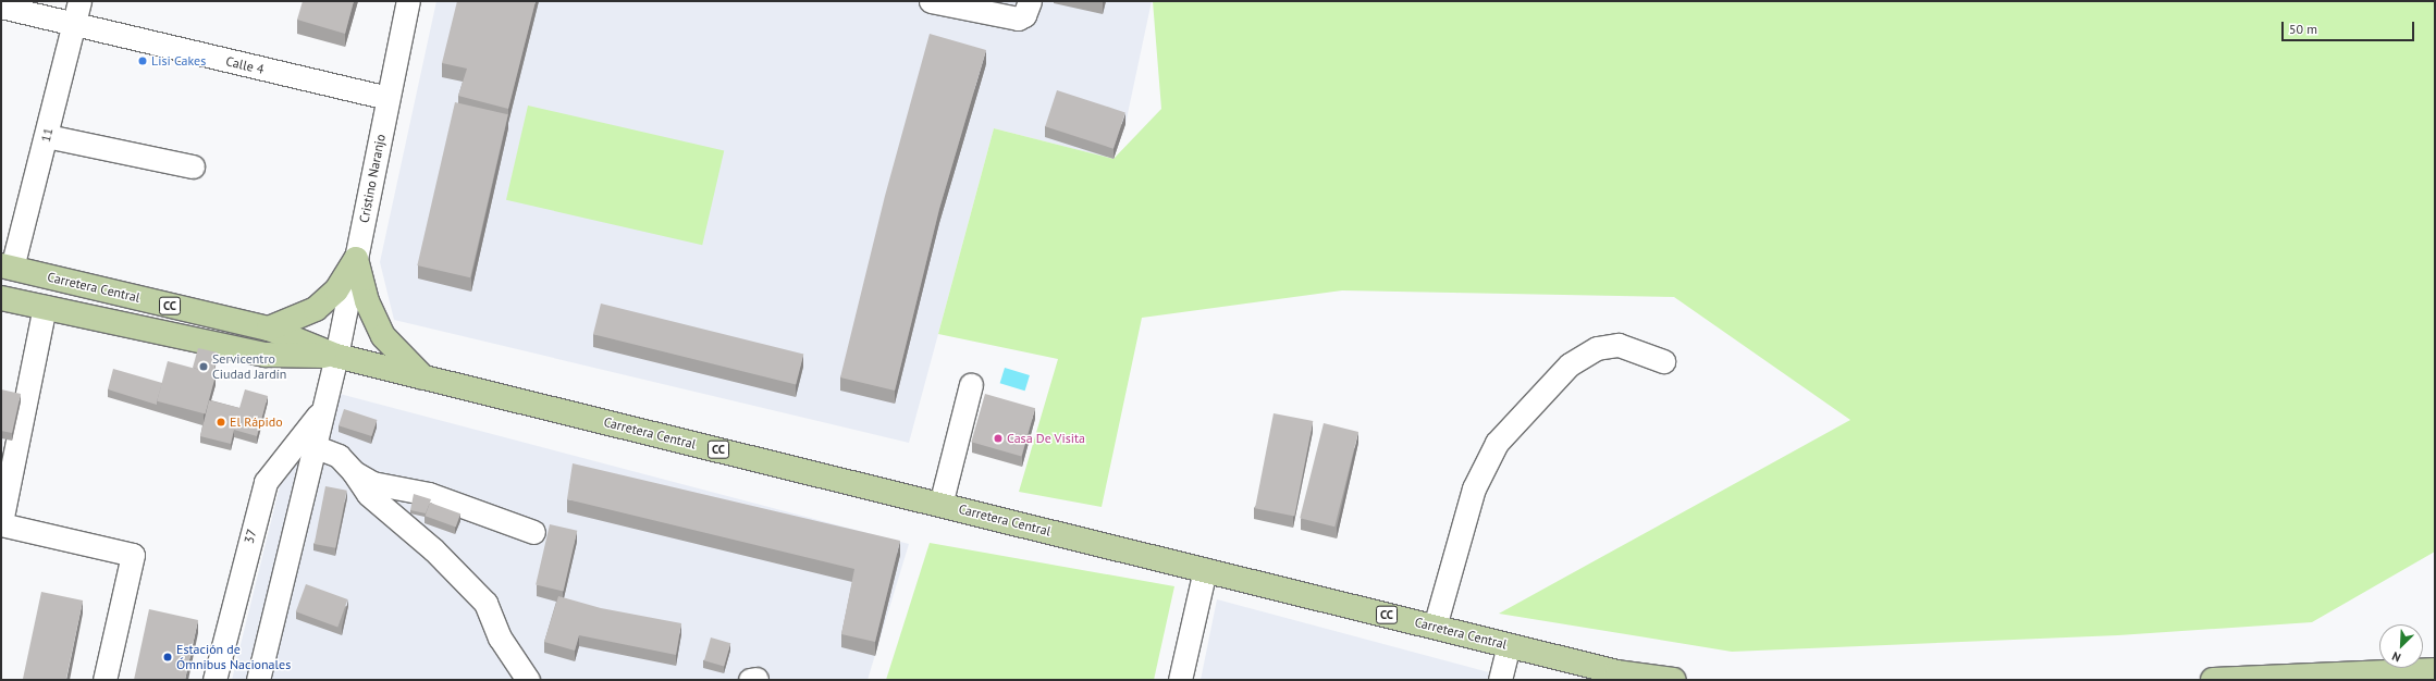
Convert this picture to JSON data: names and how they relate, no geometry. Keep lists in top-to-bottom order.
{
  "streets": {
    "main road": ["Carretera Central", "CC"],
    "street": [
      "Calle 4",
      "11",
      "Cristino Naranjo",
      "37"
    ]
  },
  "crossings": [
    ["Calle 4", "11"],
    ["Calle 4", "Cristino Naranjo"],
    ["11", "Carretera Central"],
    ["Cristino Naranjo", "Carretera Central"],
    ["Cristino Naranjo", "37"],
    ["Carretera Central", "37"]
  ],
  "places": [
    "Lisi Cakes",
    "Servicentro Ciudad Jardín",
    "El Rápido",
    "Casa De Visita",
    "Estación de Ómnibus Nacionales"
  ],
  "scale_bar": "50 m",
  "north": "bottom left"
}
